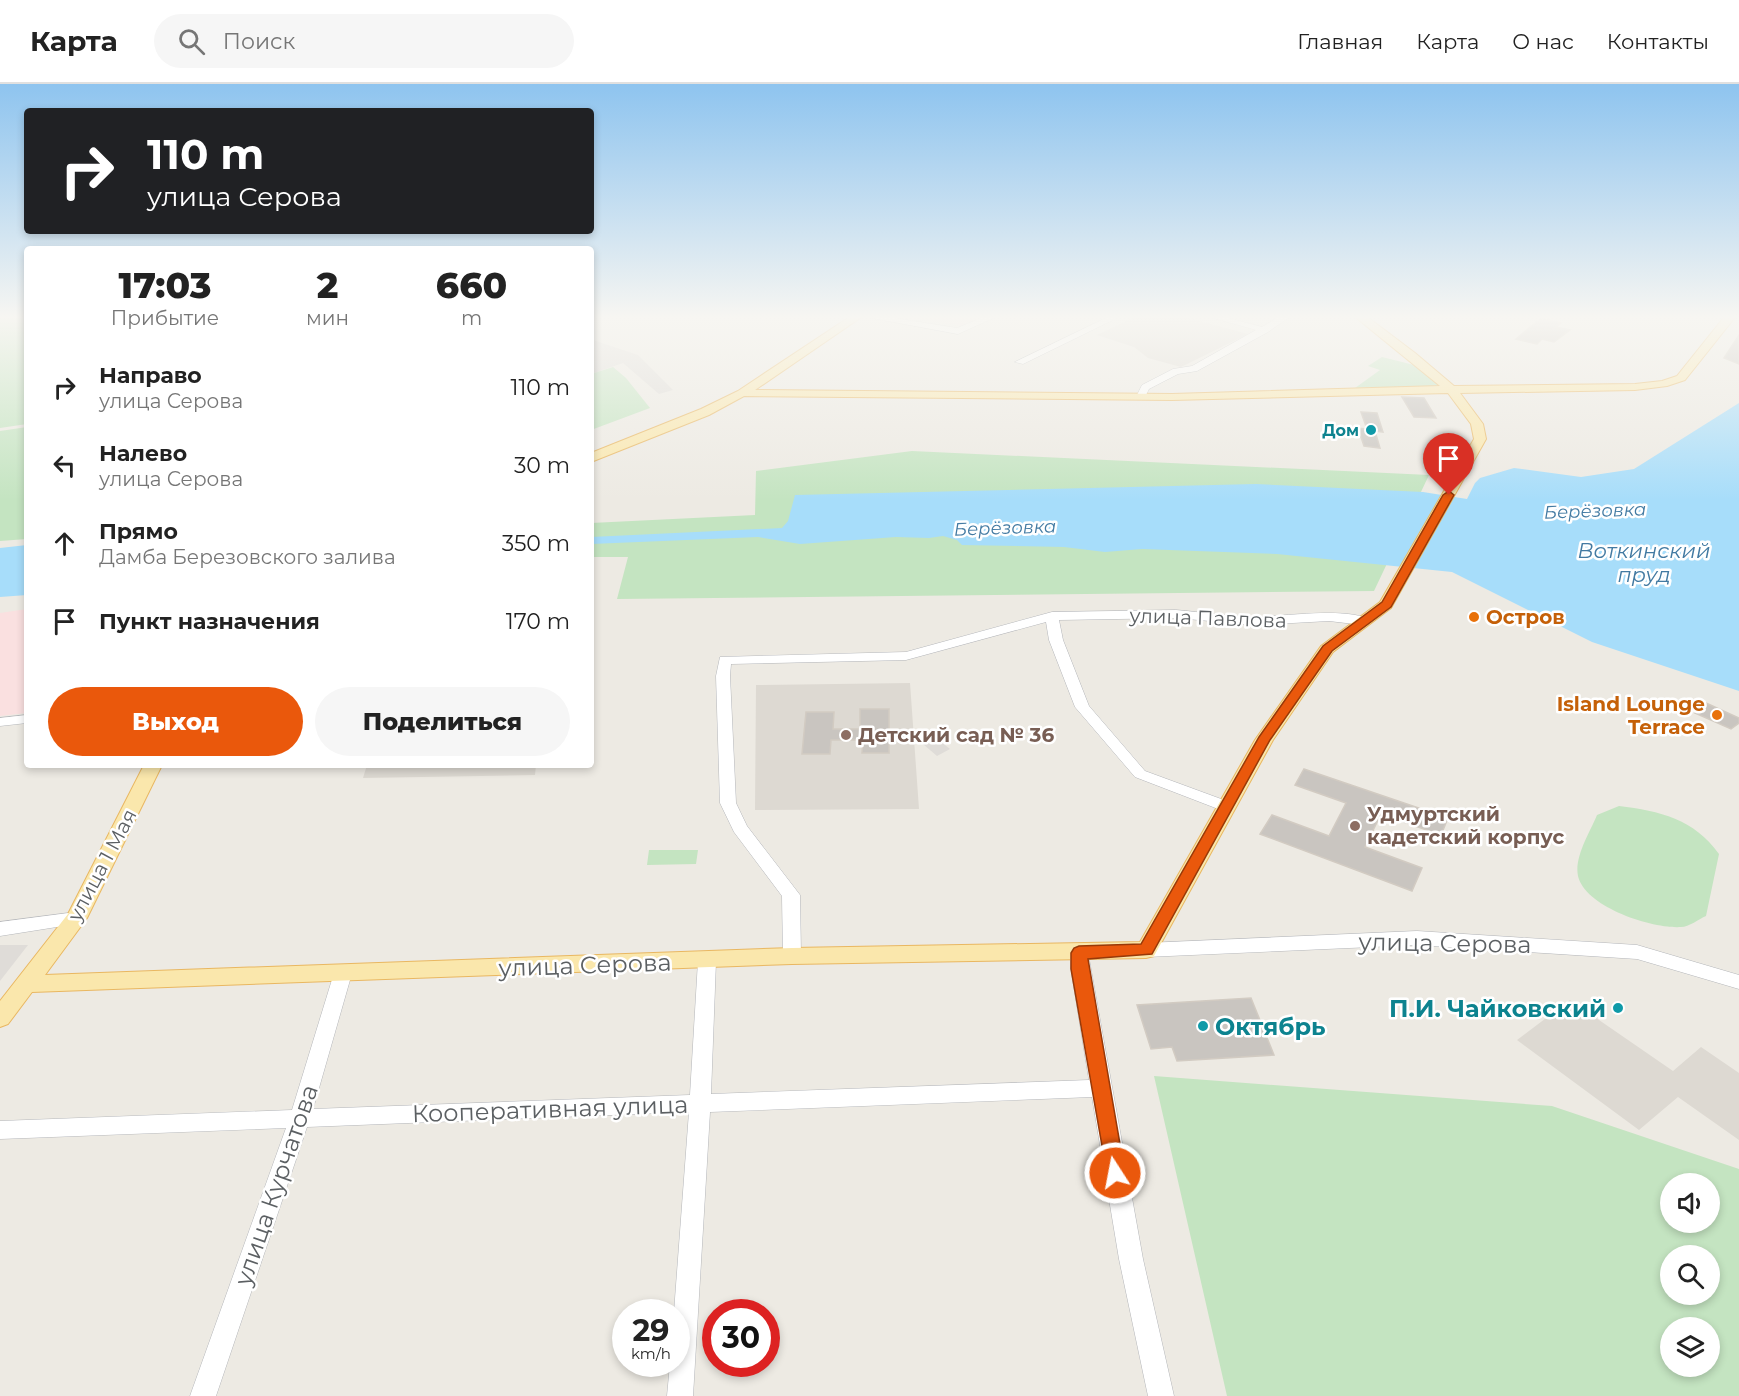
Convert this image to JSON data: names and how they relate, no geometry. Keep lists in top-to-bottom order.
{
  "streets": {
    "main road": ["улица 1 Мая", "улица Серова"],
    "street": ["улица Павлова", "Кооперативная улица", "улица Курчатова"]
  },
  "crossings": [
    ["улица Павлова", "улица Серова"],
    ["улица 1 Мая", "улица Серова"],
    ["улица Серова", "улица Курчатова"],
    ["Кооперативная улица", "улица Курчатова"]
  ],
  "water": ["Берёзовка", "Воткинский пруд"],
  "places": [
    "Дом",
    "Остров",
    "Island Lounge Terrace",
    "Детский сад № 36",
    "Удмуртский кадетский корпус",
    "П.И. Чайковский",
    "Октябрь"
  ],
  "page": {
    "header": "Карта",
    "search": "Поиск",
    "nav": [
      "Главная",
      "Карта",
      "О нас",
      "Контакты"
    ],
    "turn": ["110 m", "улица Серова"],
    "eta": [
      "17:03",
      "Прибытие",
      "2",
      "мин",
      "660",
      "m"
    ],
    "list": [
      {
        "name": "Направо",
        "note": "улица Серова",
        "value": "110 m"
      },
      {
        "name": "Налево",
        "note": "улица Серова",
        "value": "30 m"
      },
      {
        "name": "Прямо",
        "note": "Дамба Березовского залива",
        "value": "350 m"
      },
      {
        "name": "Пункт назначения",
        "value": "170 m"
      }
    ],
    "buttons": ["Выход", "Поделиться"],
    "speed": "29 km/h",
    "limit": "30"
  }
}
